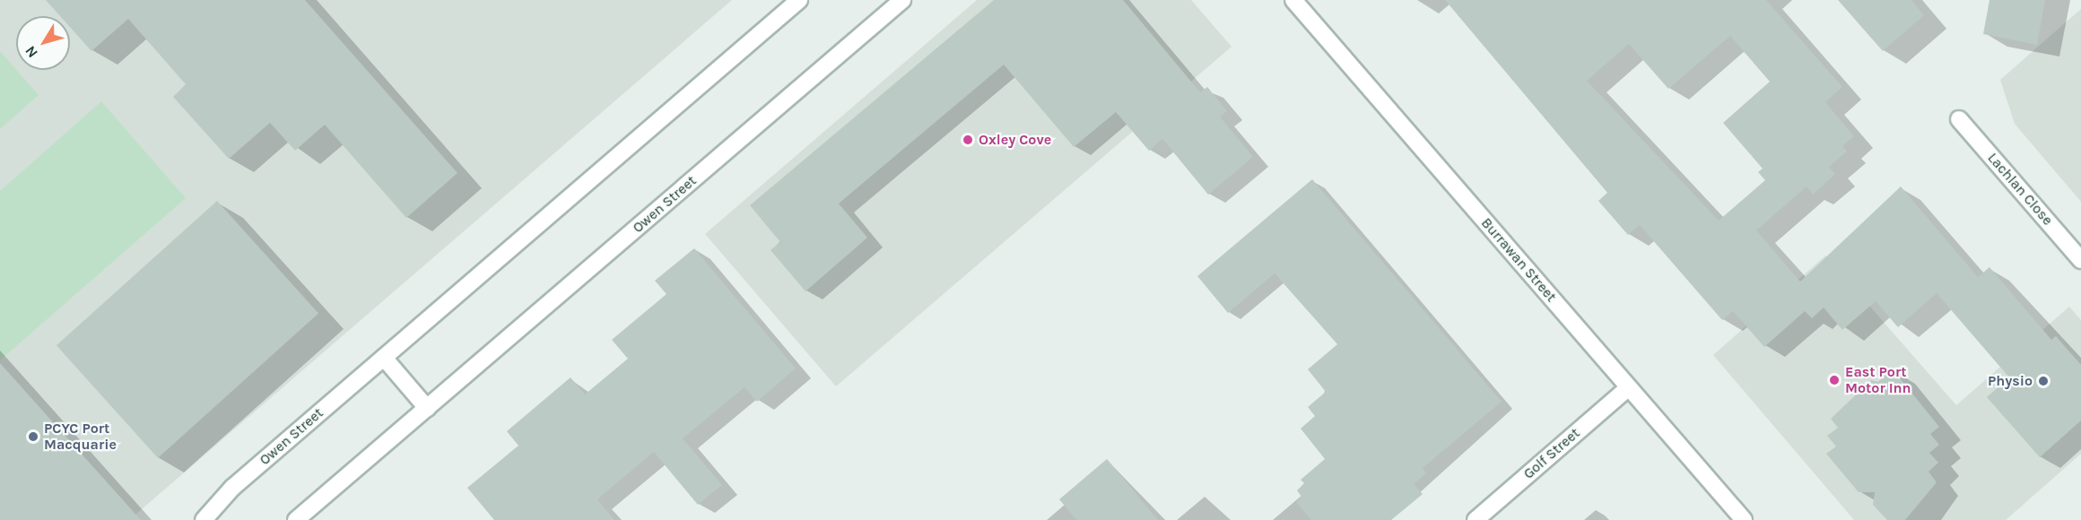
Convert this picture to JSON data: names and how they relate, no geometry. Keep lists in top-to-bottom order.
{
  "streets": {
    "street": [
      "Lachlan Close",
      "Owen Street",
      "Burrawan Street",
      "Golf Street"
    ]
  },
  "crossings": [
    ["Burrawan Street", "Golf Street"]
  ],
  "places": [
    "Oxley Cove",
    "East Port Motor Inn",
    "Physio",
    "PCYC Port Macquarie"
  ],
  "north": "bottom left"
}
